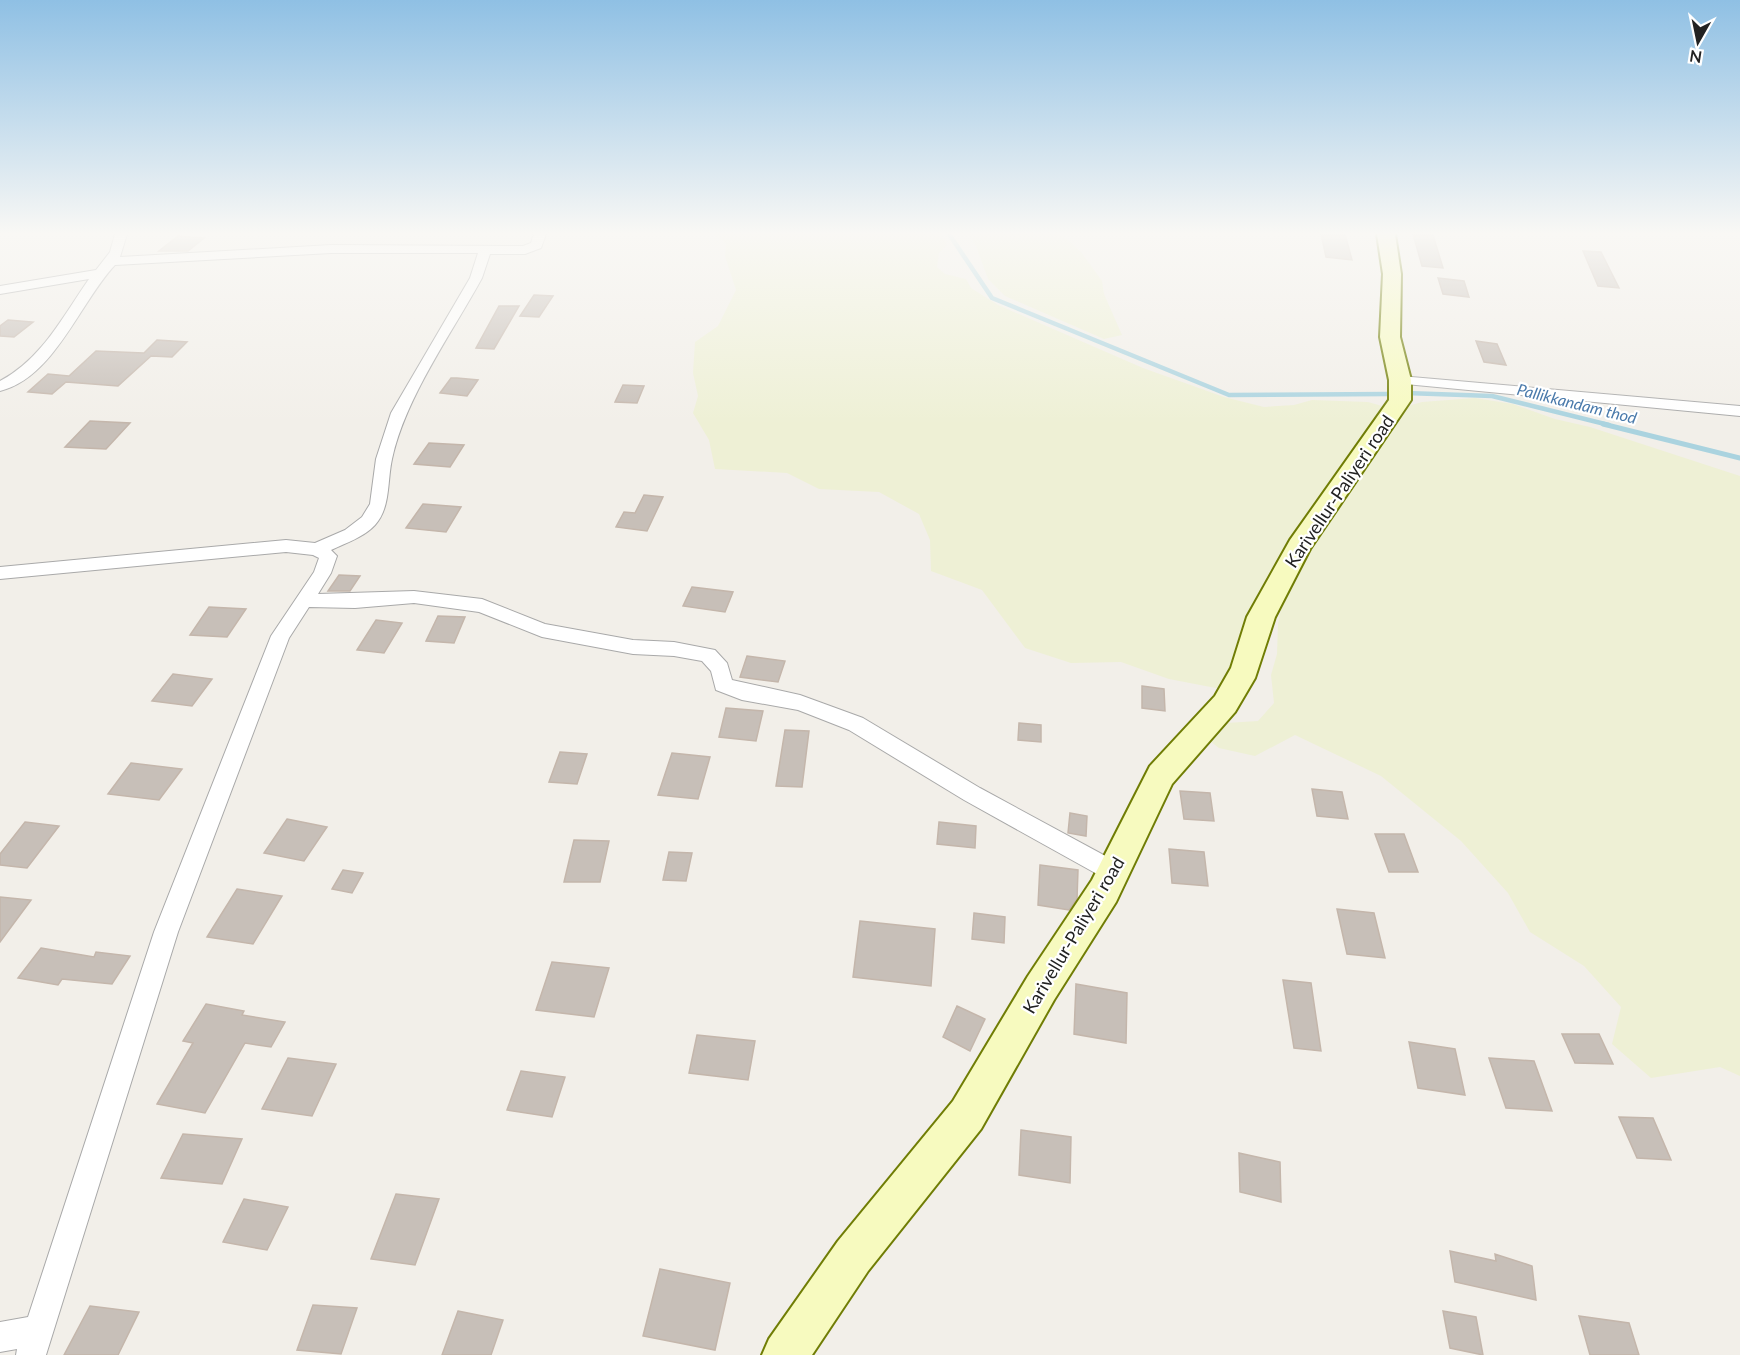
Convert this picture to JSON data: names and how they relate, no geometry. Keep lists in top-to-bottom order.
{
  "streets": {
    "street": ["Karivellur-Paliyeri road"]
  },
  "water": ["Pallikkandam thod"],
  "north": "bottom"
}
